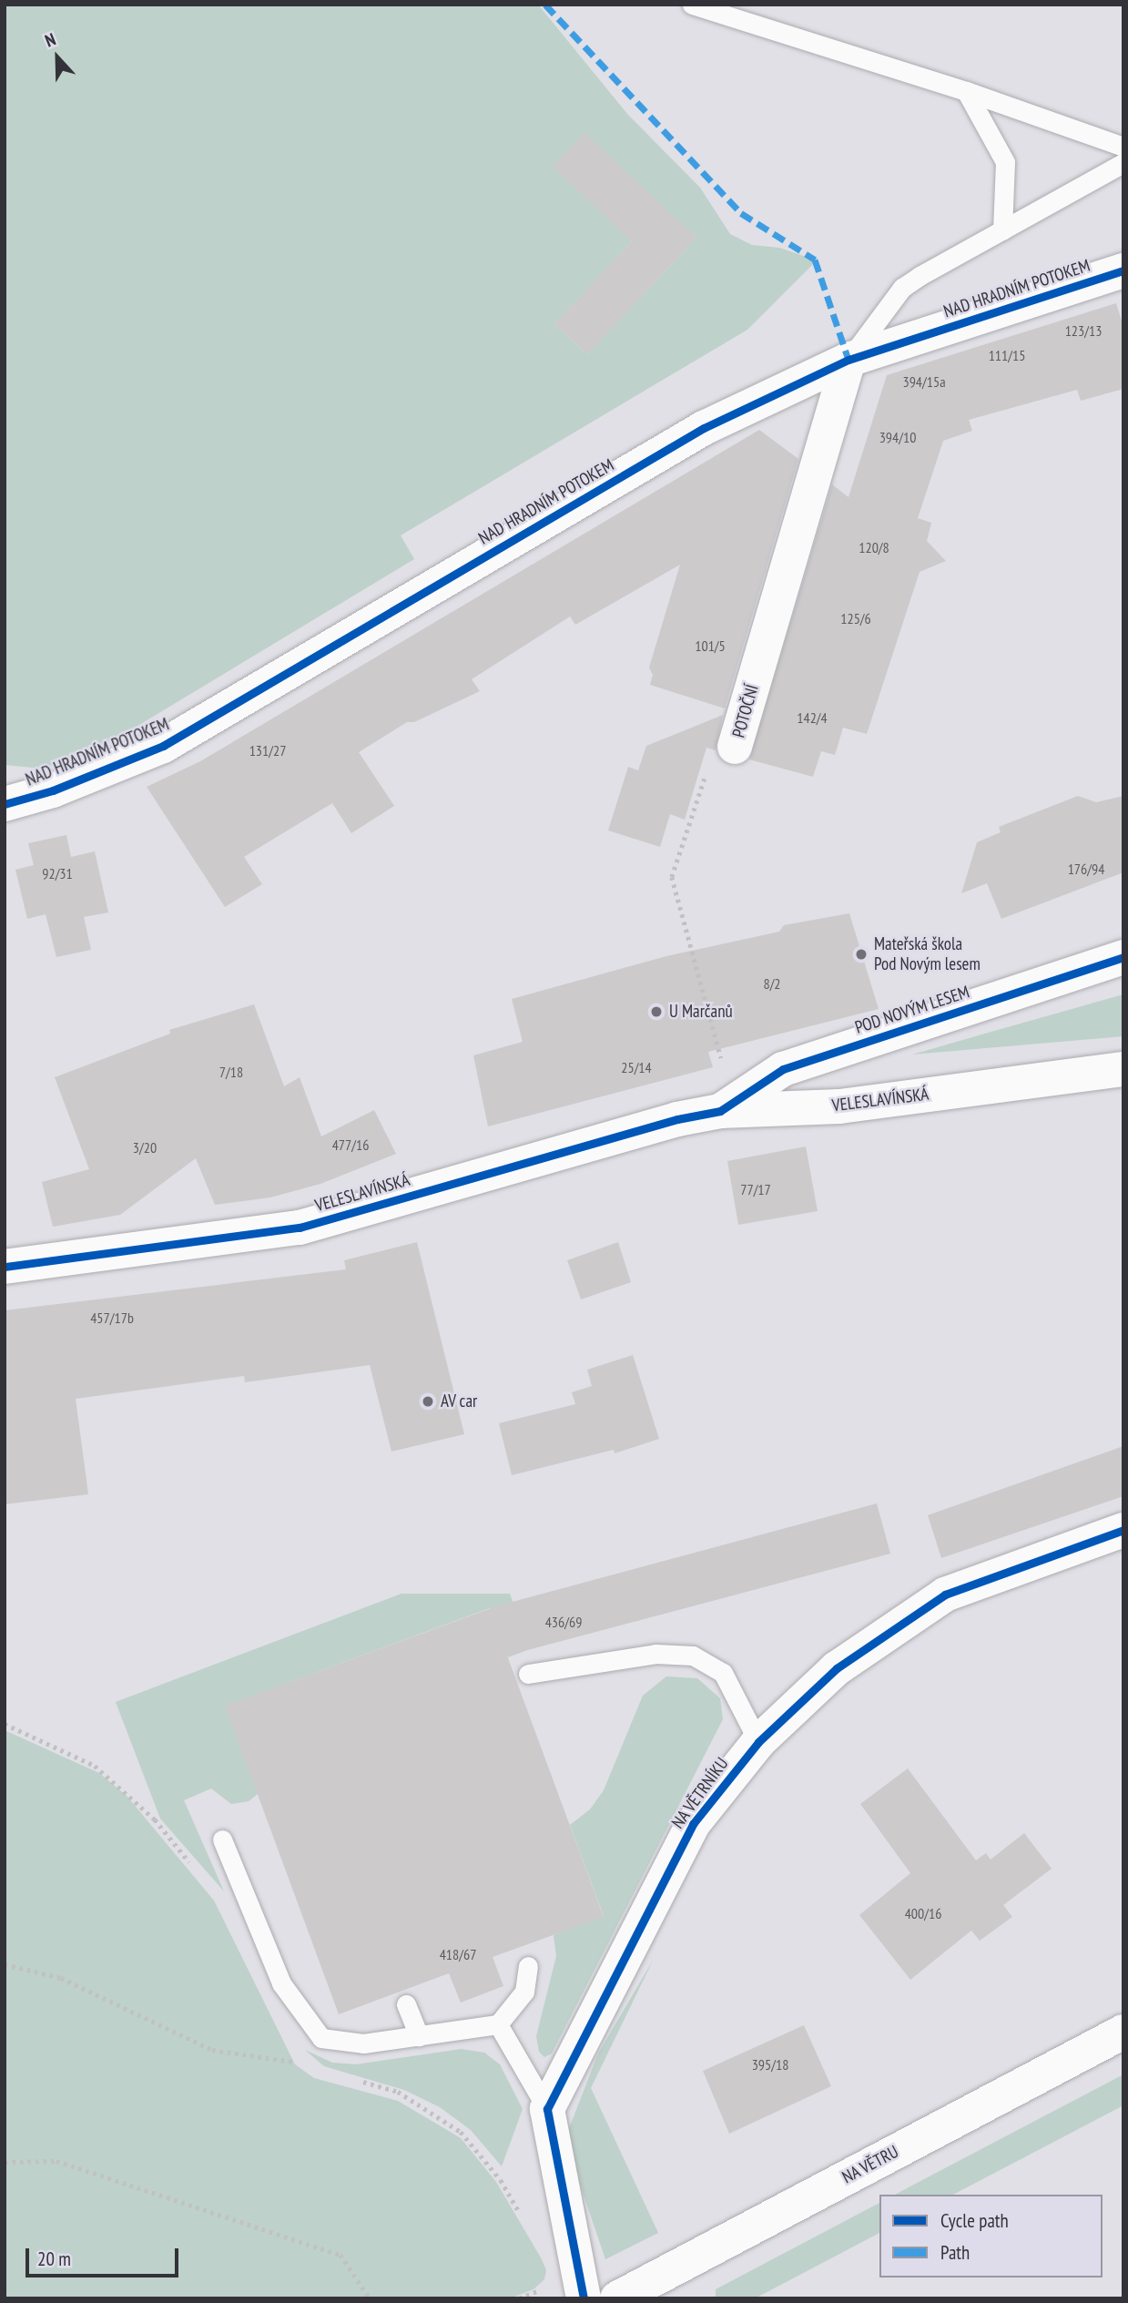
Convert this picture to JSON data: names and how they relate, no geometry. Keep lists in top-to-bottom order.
{
  "streets": {
    "street": [
      "NAD HRADNÍM POTOKEM",
      "POTOČNÍ",
      "POD NOVÝM LESEM",
      "VELESLAVÍNSKÁ",
      "NA VĚTRNÍKU",
      "NA VĚTRU"
    ]
  },
  "crossings": [
    ["NAD HRADNÍM POTOKEM", "POTOČNÍ"],
    ["POTOČNÍ", "POD NOVÝM LESEM"],
    ["POTOČNÍ", "VELESLAVÍNSKÁ"],
    ["POD NOVÝM LESEM", "VELESLAVÍNSKÁ"]
  ],
  "places": ["Mateřská škola Pod Novým lesem", "U Marčanů", "AV car"],
  "house_numbers": [
    "123/13",
    "111/15",
    "394/15a",
    "394/10",
    "120/8",
    "125/6",
    "101/5",
    "142/4",
    "131/27",
    "176/94",
    "92/31",
    "8/2",
    "25/14",
    "7/18",
    "477/16",
    "3/20",
    "77/17",
    "457/17b",
    "436/69",
    "400/16",
    "418/67",
    "395/18"
  ],
  "legend": ["Cycle path", "Path"],
  "scale_bar": "20 m",
  "north": "top"
}
